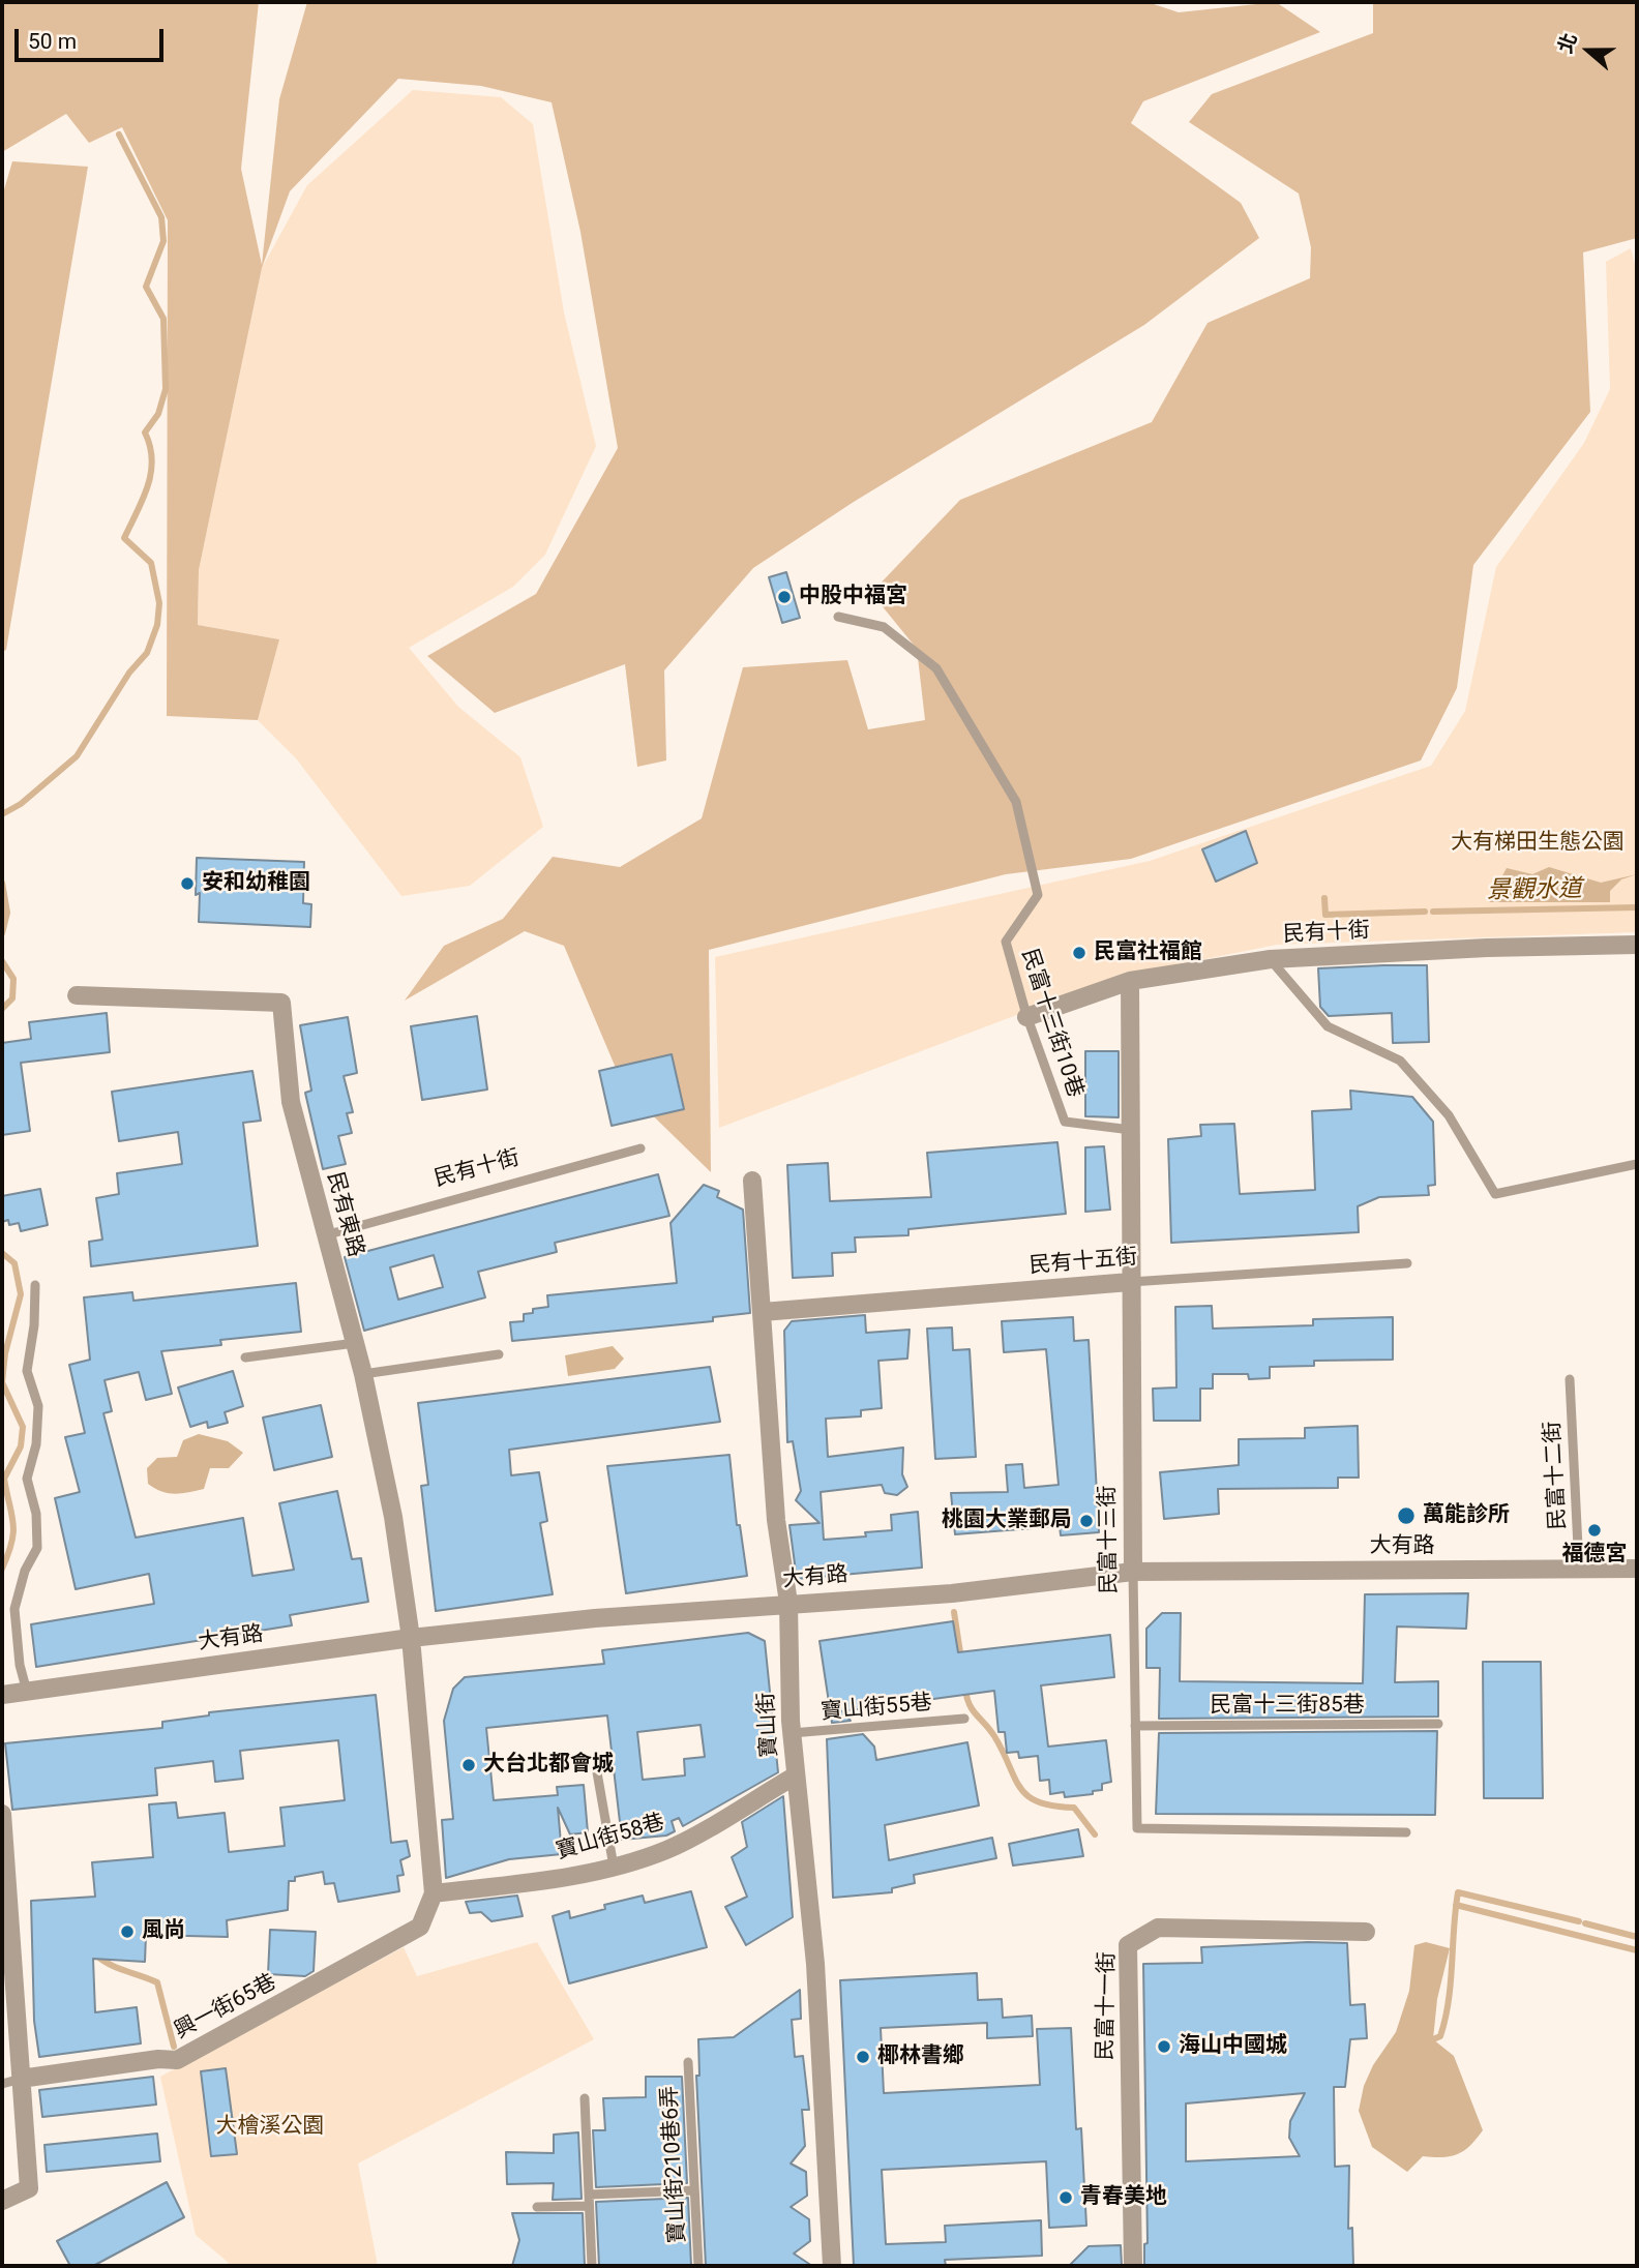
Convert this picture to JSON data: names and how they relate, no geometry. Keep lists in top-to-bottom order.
{
  "streets": {
    "street": [
      "民有十街",
      "民有東路",
      "民有十五街",
      "民富十三街",
      "大有路",
      "寶山街",
      "寶山街58巷",
      "民富十一街",
      "興一街65巷"
    ],
    "lane": [
      "民富十三街10巷",
      "民富十二街",
      "民富十三街85巷",
      "寶山街55巷",
      "寶山街210巷6弄"
    ]
  },
  "crossings": [
    ["民有十街", "民富十三街10巷"],
    ["民有十街", "民有東路"],
    ["民有十街", "民富十三街"],
    ["民富十三街10巷", "民富十三街"],
    ["民有東路", "大有路"],
    ["民有東路", "興一街65巷"],
    ["民有十五街", "民富十三街"],
    ["民有十五街", "寶山街"],
    ["民富十二街", "大有路"],
    ["民富十三街", "大有路"],
    ["民富十三街", "民富十三街85巷"],
    ["大有路", "寶山街"],
    ["大有路", "興一街65巷"],
    ["寶山街55巷", "寶山街"],
    ["寶山街", "寶山街58巷"],
    ["寶山街58巷", "興一街65巷"]
  ],
  "water": ["景觀水道"],
  "parks": ["大有梯田生態公園", "大檜溪公園"],
  "places": [
    "中股中福宮",
    "安和幼稚園",
    "民富社福館",
    "萬能診所",
    "桃園大業郵局",
    "福德宮",
    "大台北都會城",
    "風尚",
    "海山中國城",
    "椰林書鄉",
    "青春美地"
  ],
  "scale_bar": "50 m",
  "north": "left"
}
